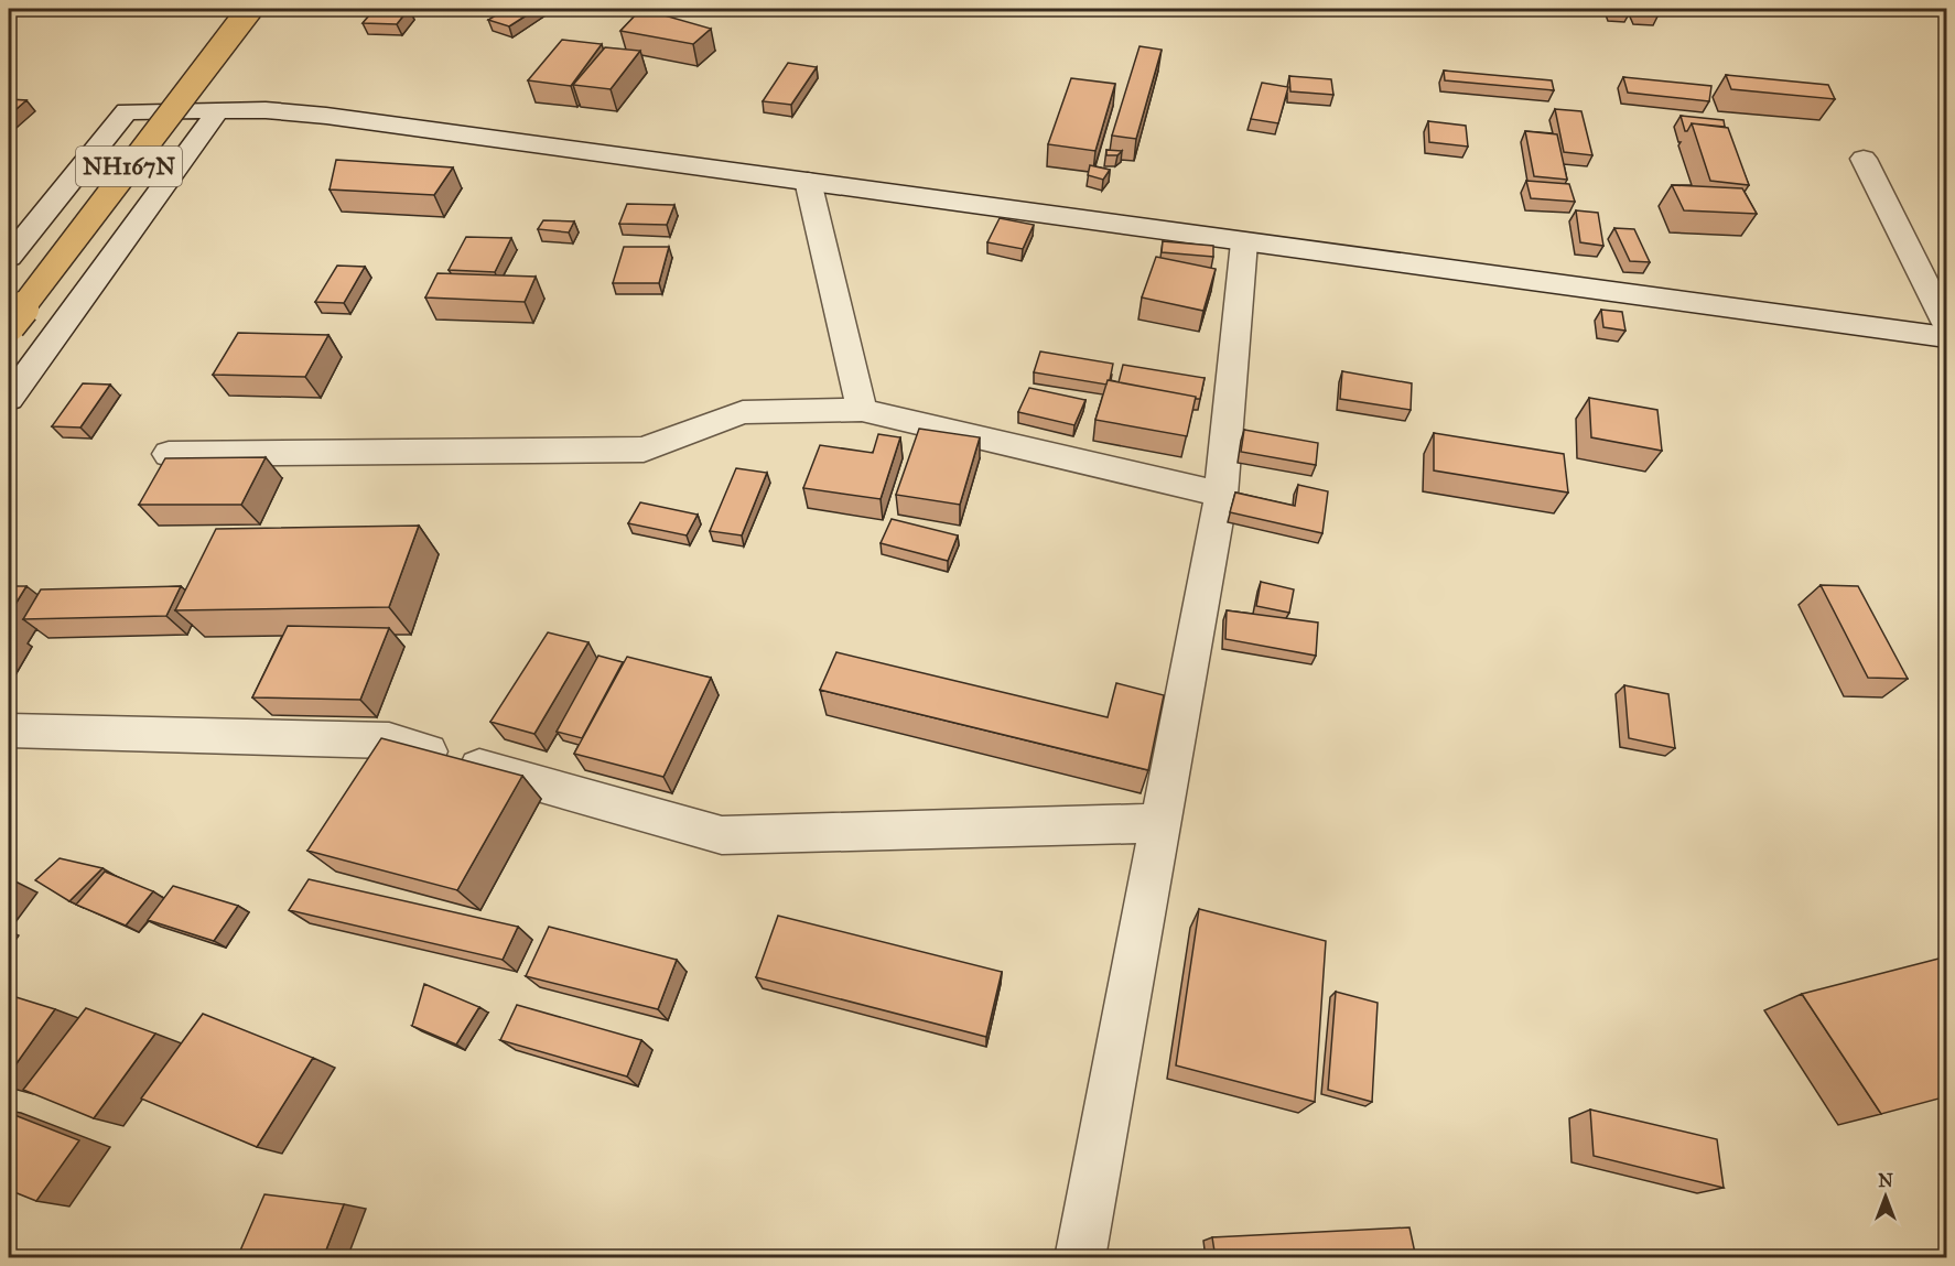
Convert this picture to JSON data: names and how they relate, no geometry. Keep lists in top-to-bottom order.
{
  "streets": {
    "highway": ["NH167N"]
  },
  "north": "top"
}
